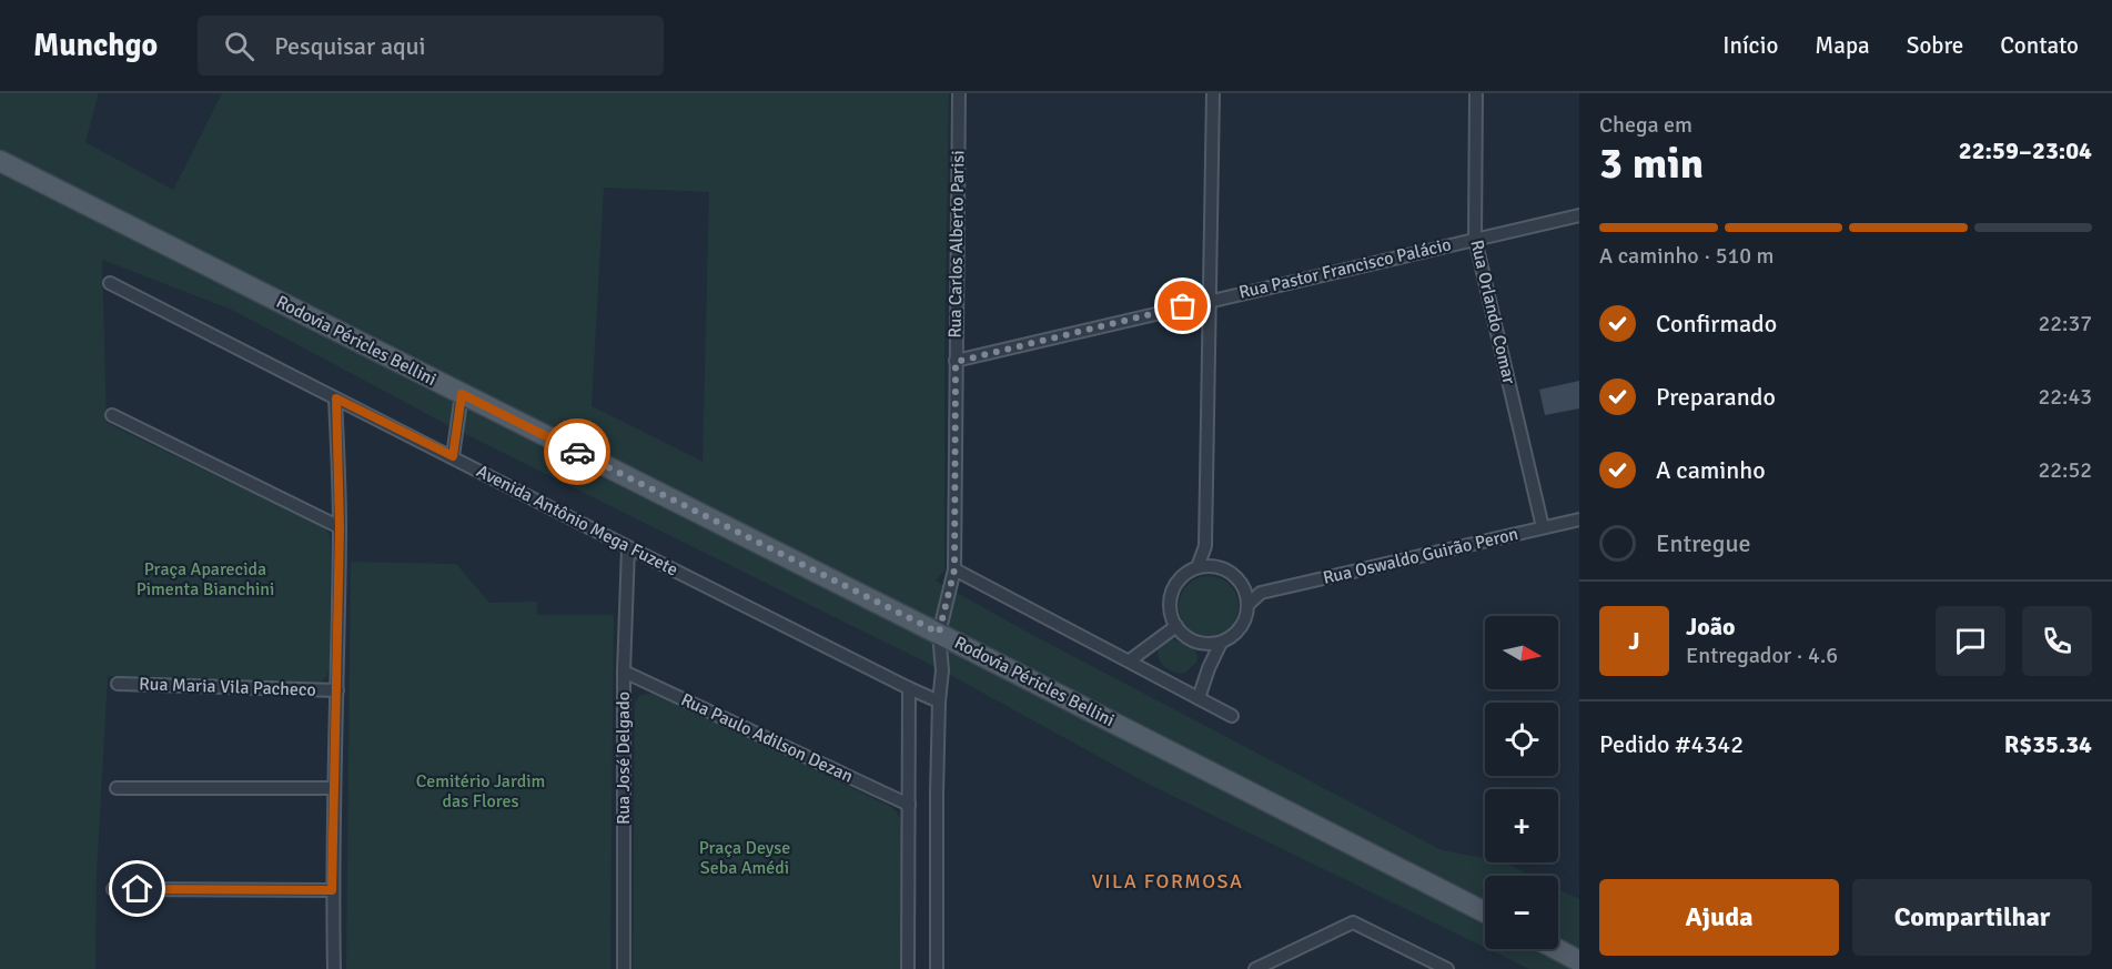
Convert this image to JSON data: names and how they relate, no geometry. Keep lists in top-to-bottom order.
{
  "streets": {
    "main road": ["Rodovia Péricles Bellini"],
    "street": [
      "Rua Carlos Alberto Parisi",
      "Rua Pastor Francisco Palácio",
      "Rua Orlando Comar",
      "Avenida Antônio Mega Fuzete",
      "Rua Oswaldo Guirão Peron",
      "Rua Maria Vila Pacheco",
      "Rua Paulo Adilson Dezan",
      "Rua José Delgado"
    ]
  },
  "crossings": [
    ["Rua Carlos Alberto Parisi", "Rua Pastor Francisco Palácio"],
    ["Rua Carlos Alberto Parisi", "Rodovia Péricles Bellini"],
    ["Rua Carlos Alberto Parisi", "Avenida Antônio Mega Fuzete"],
    ["Rua Pastor Francisco Palácio", "Rua Orlando Comar"],
    ["Rua Orlando Comar", "Rua Oswaldo Guirão Peron"],
    ["Avenida Antônio Mega Fuzete", "Rua José Delgado"],
    ["Rua Paulo Adilson Dezan", "Rua José Delgado"]
  ],
  "districts": ["VILA FORMOSA"],
  "parks": ["Praça Aparecida Pimenta Bianchini", "Cemitério Jardim das Flores", "Praça Deyse Seba Amédi"],
  "north": "right",
  "page": {
    "header": "Munchgo",
    "search": "Pesquisar aqui",
    "nav": [
      "Início",
      "Mapa",
      "Sobre",
      "Contato"
    ],
    "heading": ["3 min", "Chega em", "22:59–23:04"],
    "panel": [
      "João",
      "Entregador · 4.6",
      "Pedido #4342",
      "R$35.34"
    ],
    "bar": "A caminho · 510 m",
    "list": [
      ["Confirmado", "22:37"],
      ["Preparando", "22:43"],
      ["A caminho", "22:52"],
      "Entregue"
    ],
    "round": "J",
    "map_buttons": ["+", "−"],
    "buttons": ["Ajuda", "Compartilhar"]
  }
}
